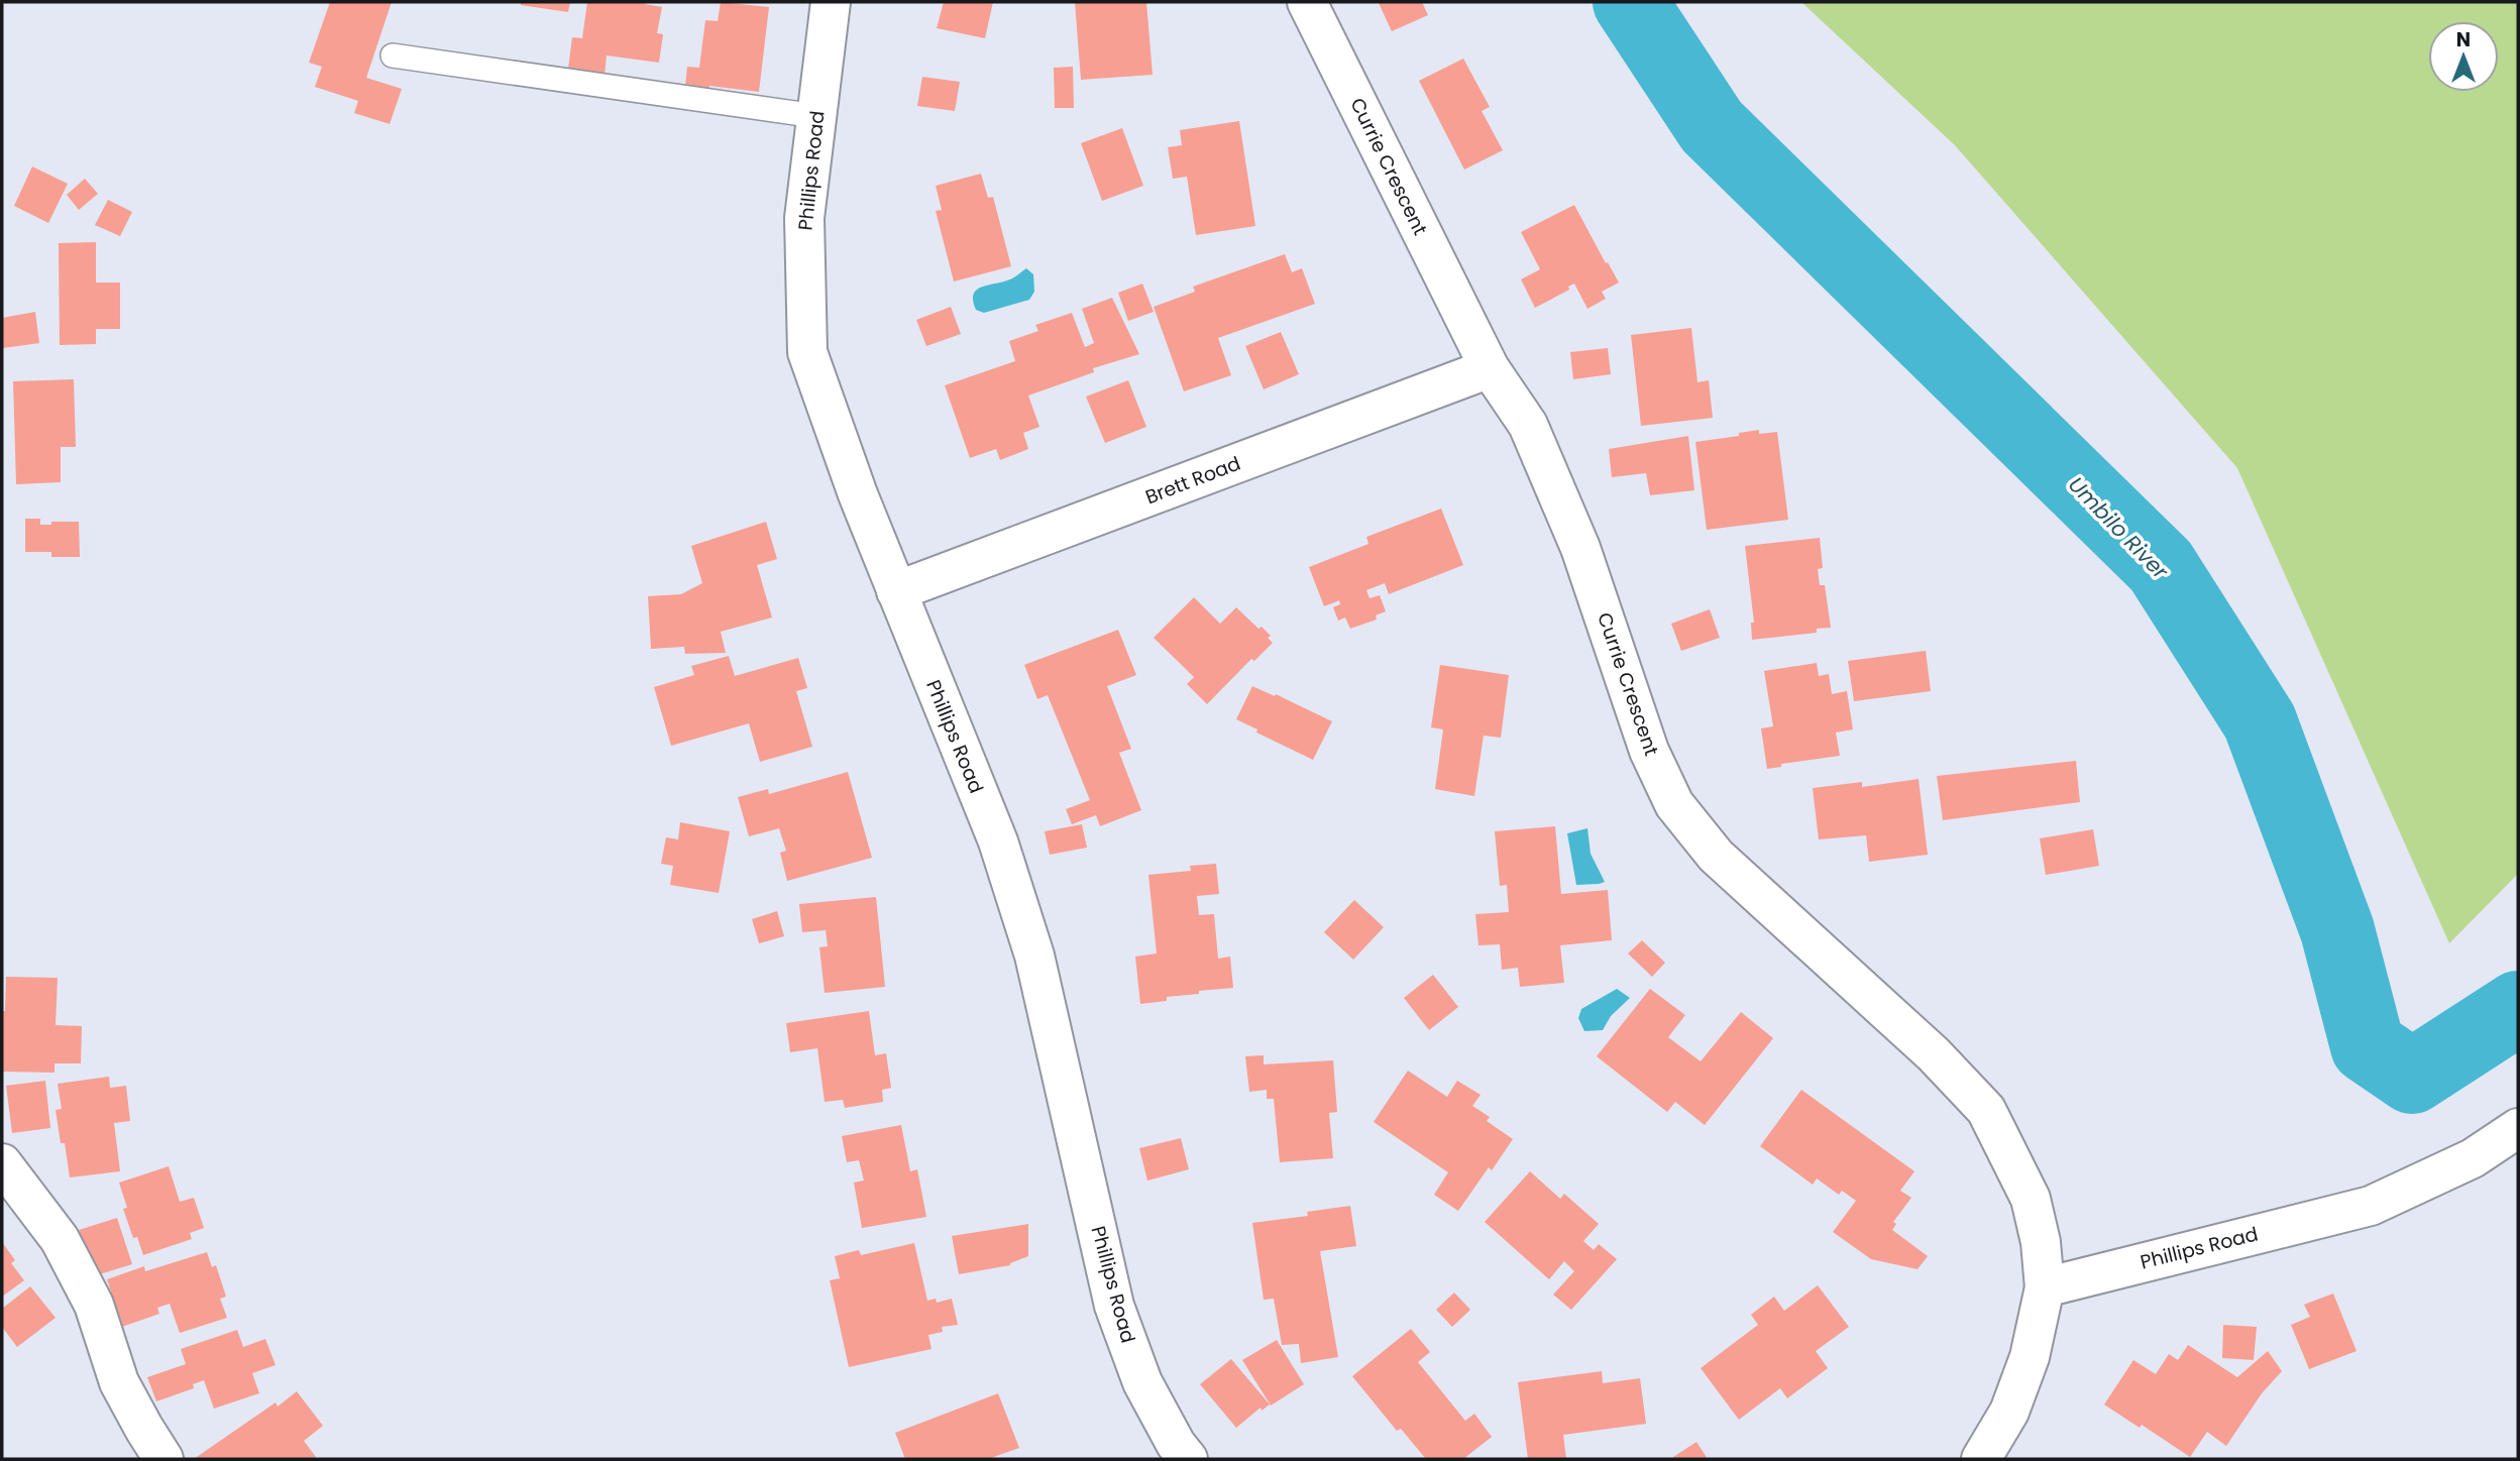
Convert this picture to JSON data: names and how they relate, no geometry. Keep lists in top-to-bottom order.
{
  "streets": {
    "street": ["Currie Crescent", "Phillips Road", "Brett Road"]
  },
  "crossings": [
    ["Currie Crescent", "Phillips Road"],
    ["Currie Crescent", "Brett Road"],
    ["Phillips Road", "Brett Road"]
  ],
  "water": ["Umbilo River"],
  "north": "top"
}
